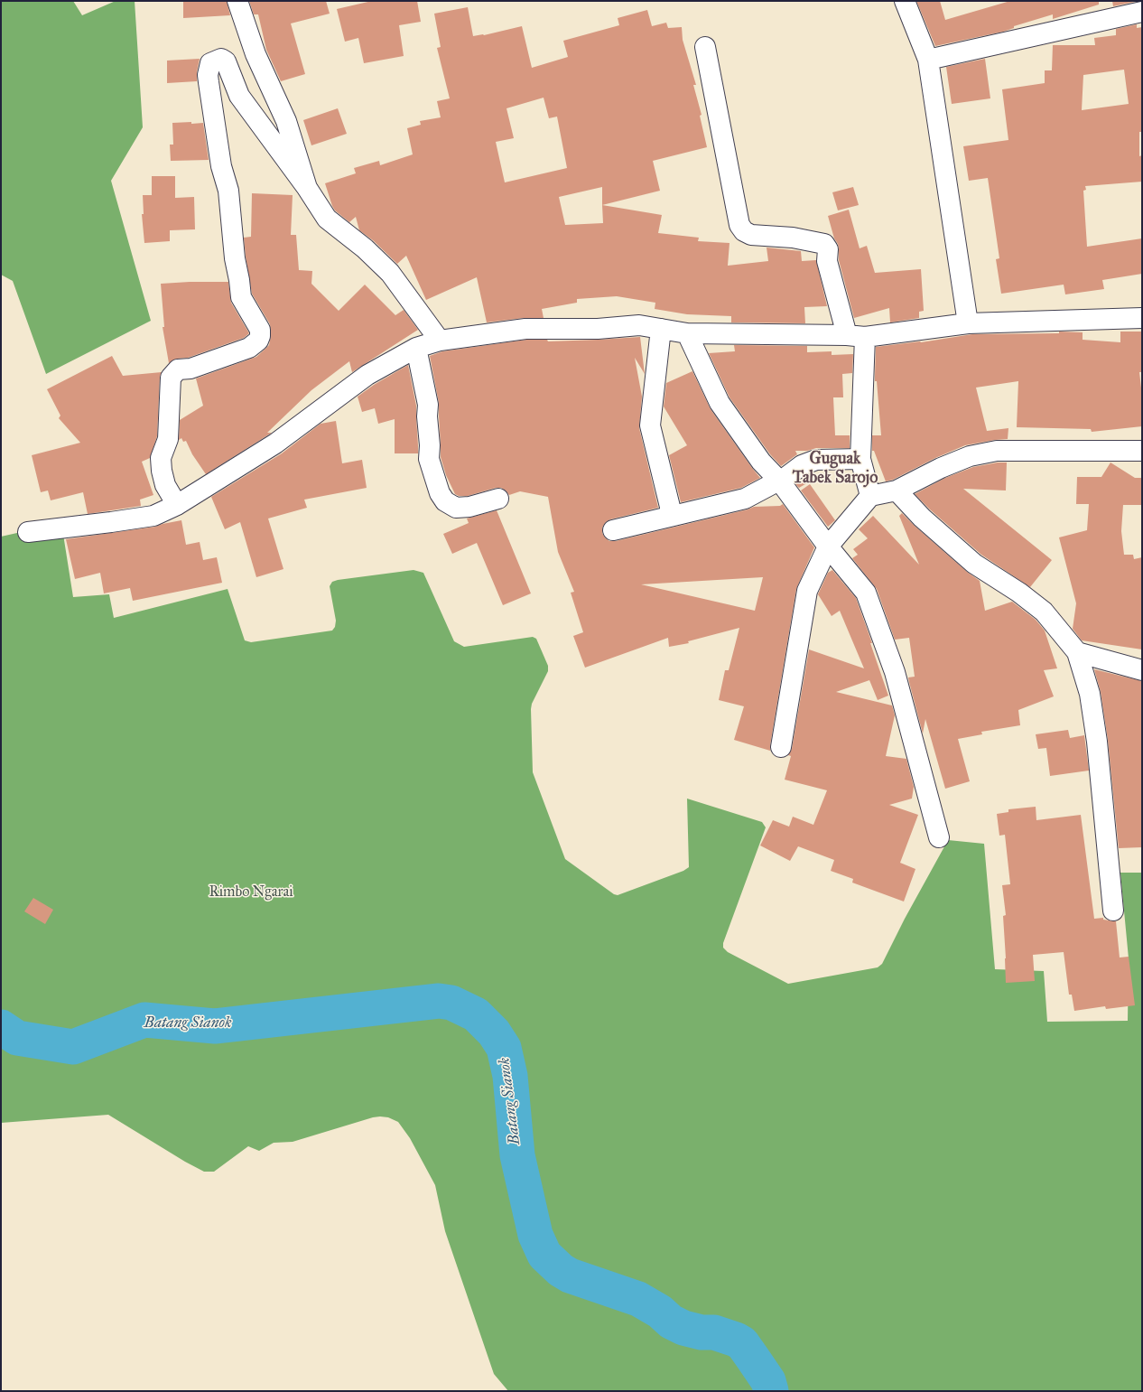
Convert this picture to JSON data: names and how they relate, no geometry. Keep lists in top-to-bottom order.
{
  "districts": ["Guguak Tabek Sarojo"],
  "water": ["Batang Sianok"],
  "parks": ["Rimbo Ngarai"]
}
